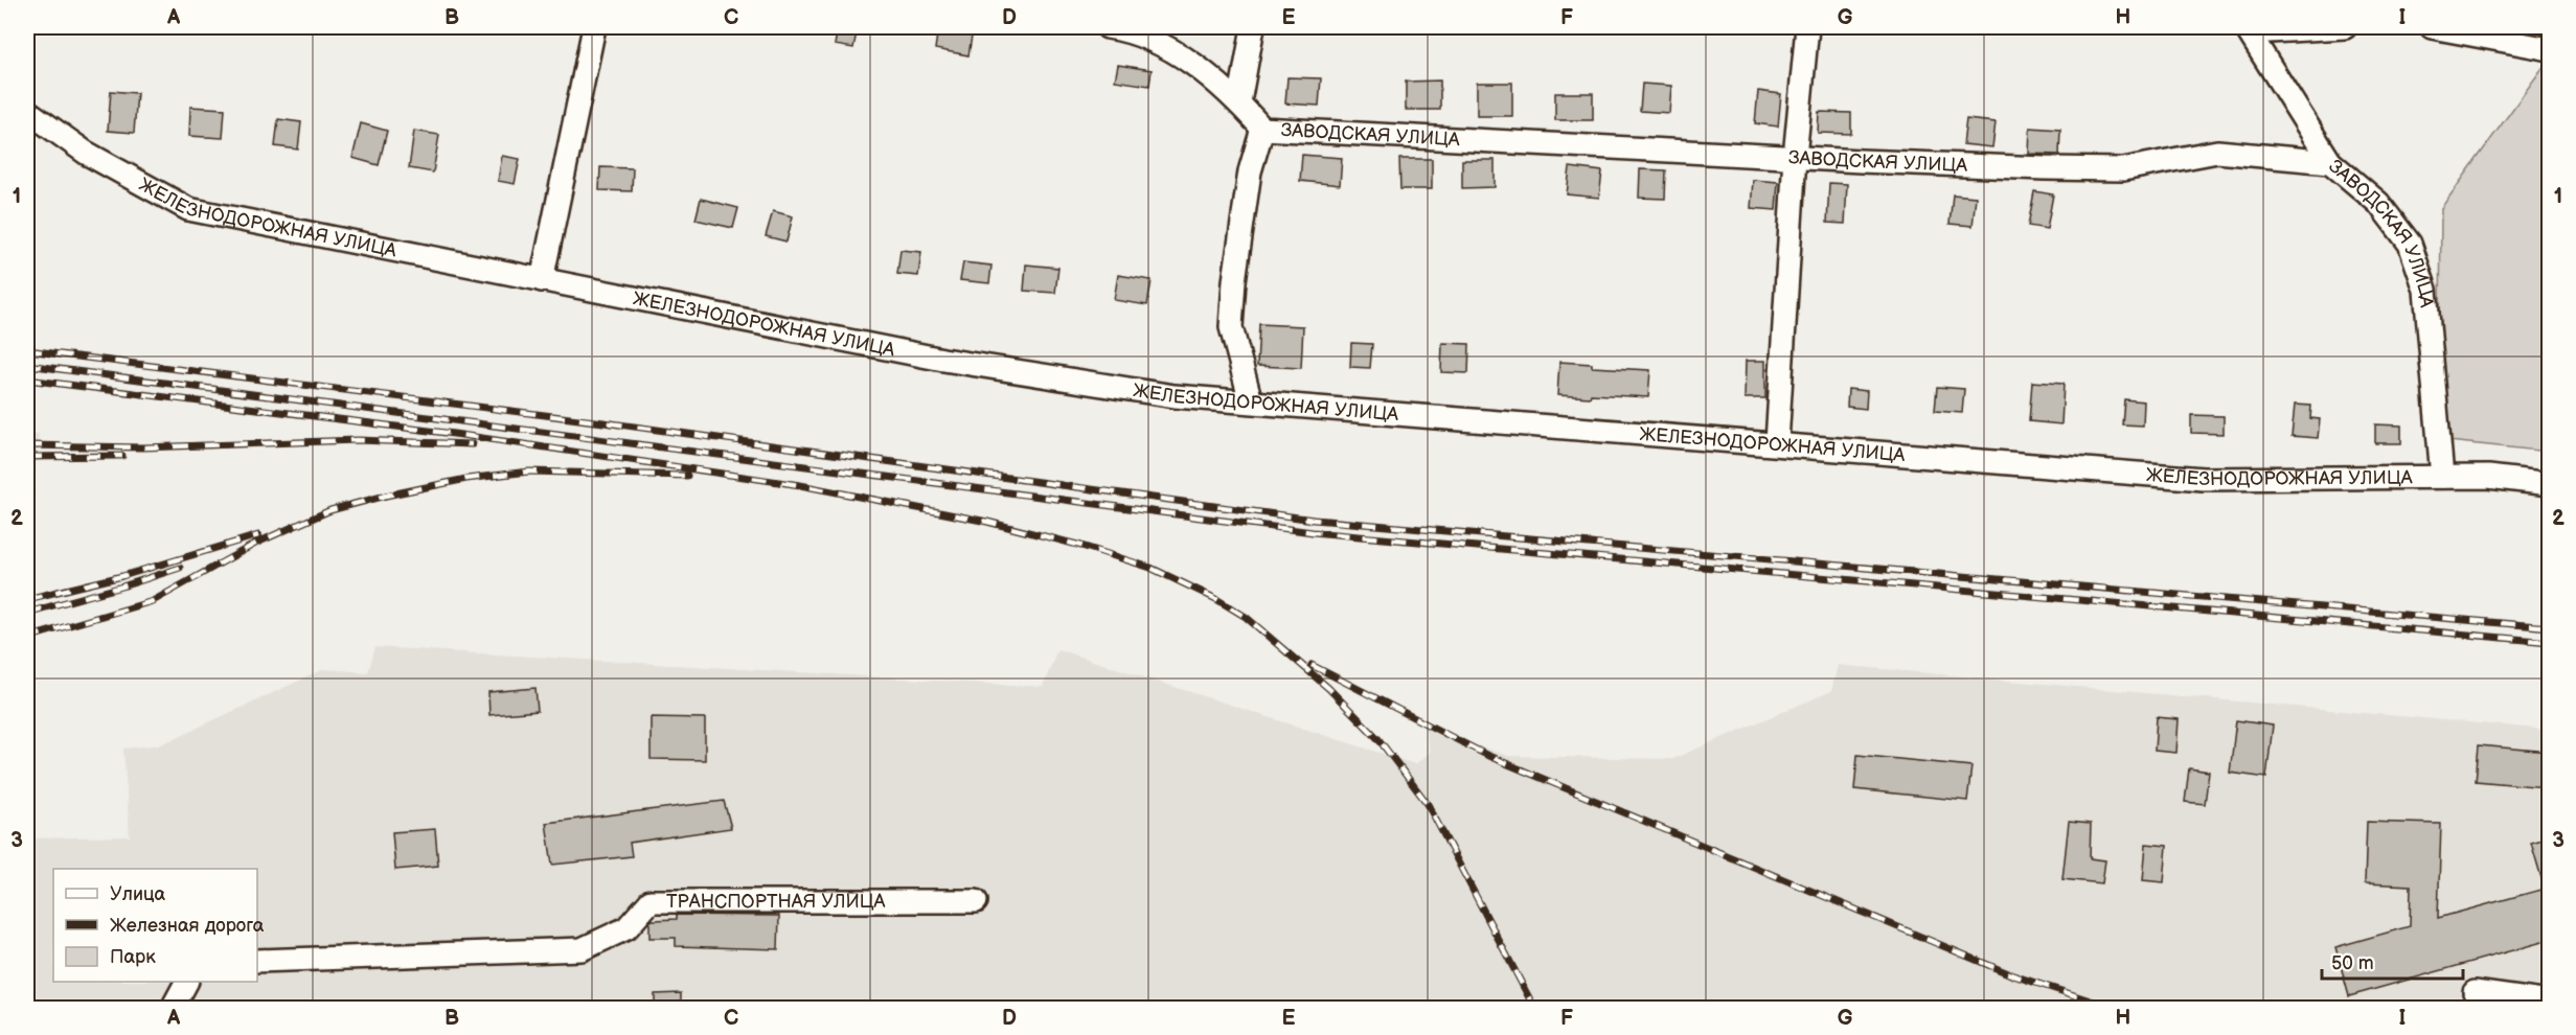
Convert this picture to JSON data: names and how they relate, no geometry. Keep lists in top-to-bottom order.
{
  "streets": {
    "street": ["ЗАВОДСКАЯ УЛИЦА", "ЖЕЛЕЗНОДОРОЖНАЯ УЛИЦА", "ТРАНСПОРТНАЯ УЛИЦА"]
  },
  "crossings": [
    ["ЗАВОДСКАЯ УЛИЦА", "ЖЕЛЕЗНОДОРОЖНАЯ УЛИЦА"]
  ],
  "legend": ["Улица", "Железная дорога", "Парк"],
  "scale_bar": "50 m",
  "grid": {
    "columns": [
      "A",
      "B",
      "C",
      "D",
      "E",
      "F",
      "G",
      "H",
      "I"
    ],
    "rows": ["1", "2", "3"]
  }
}
